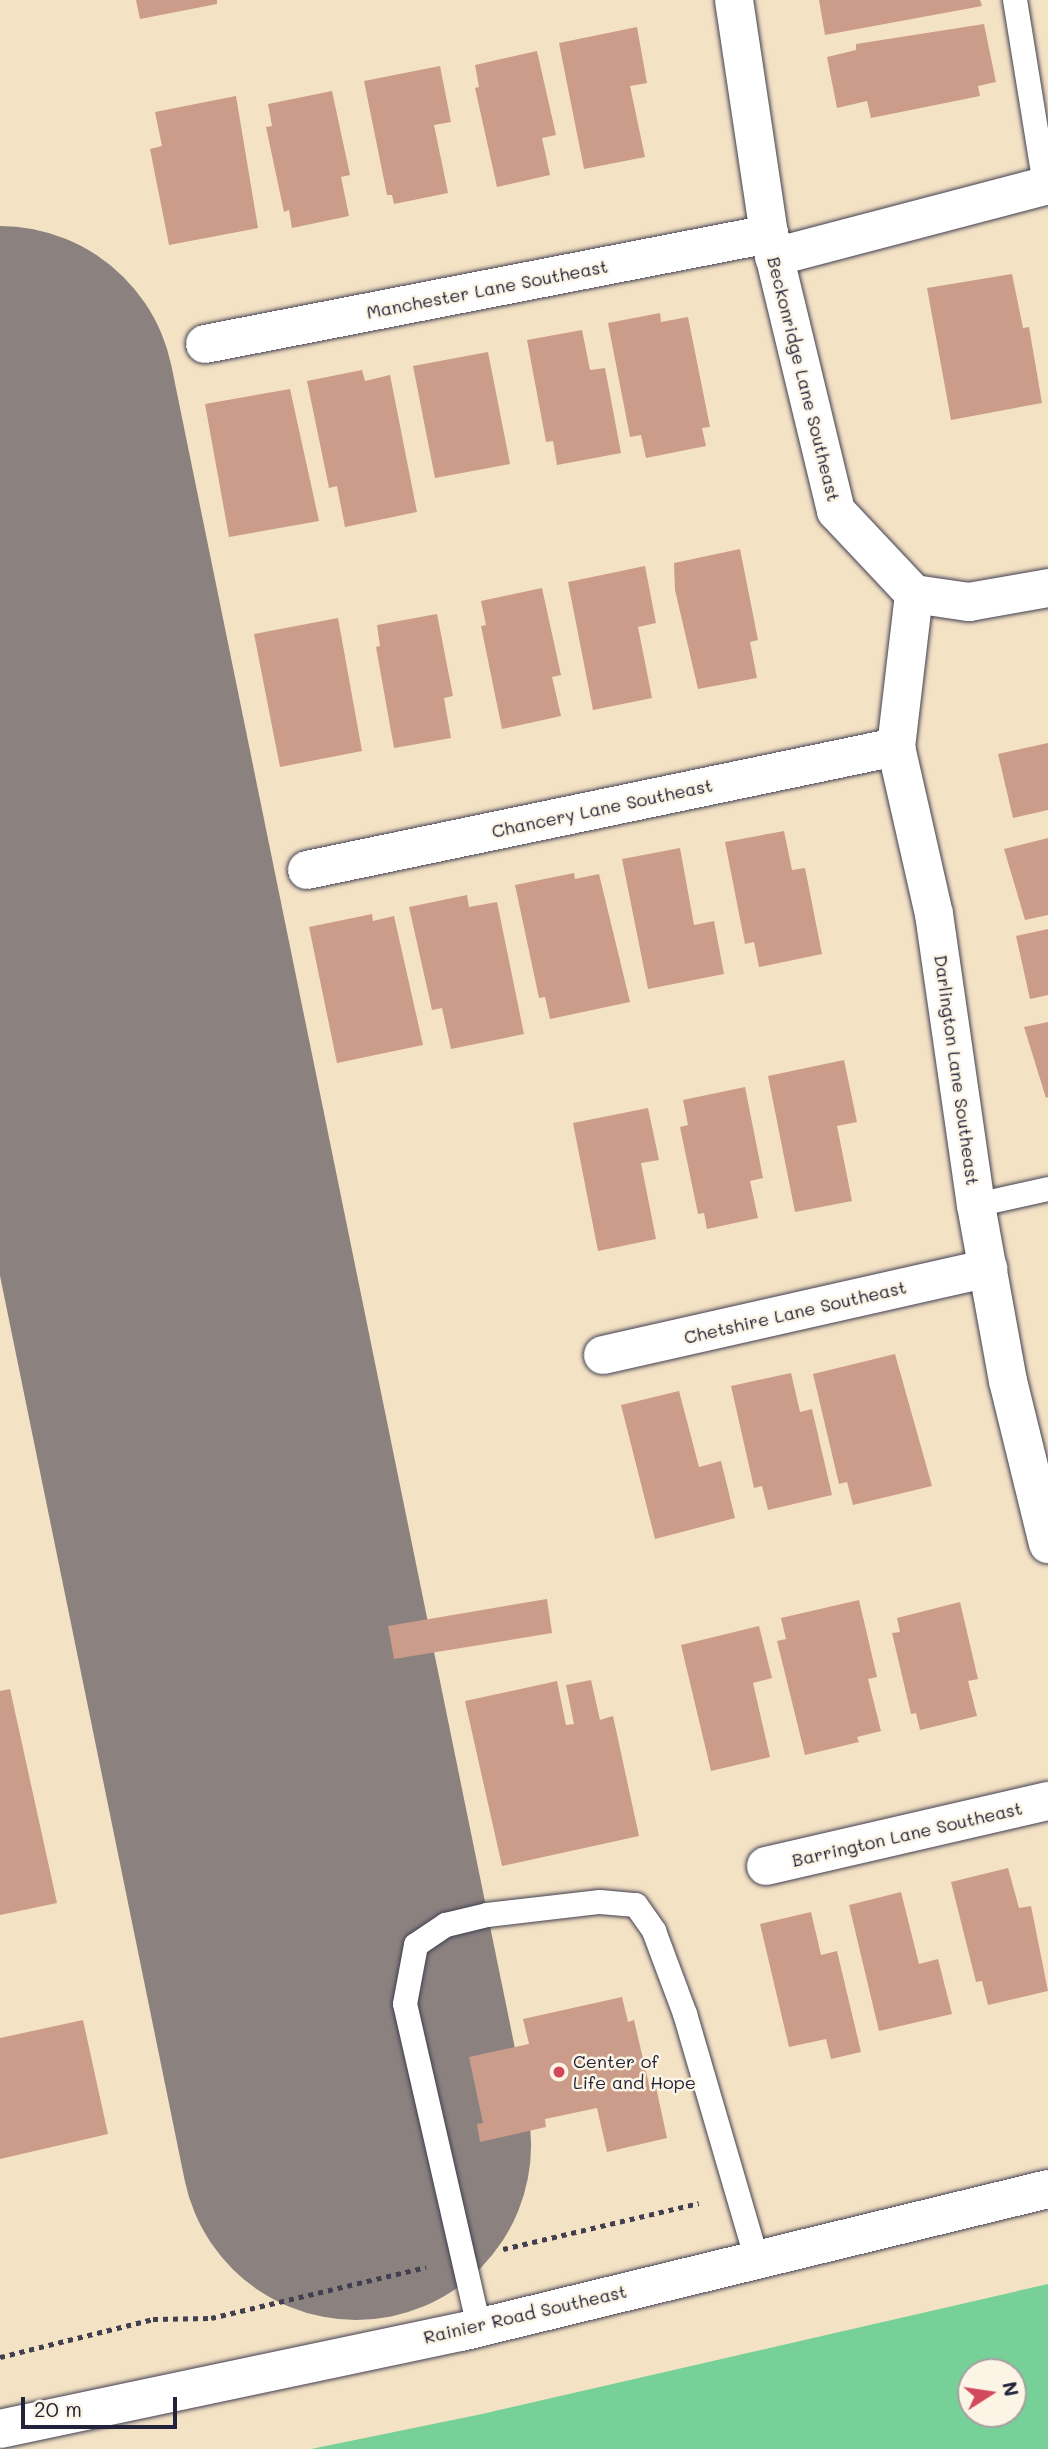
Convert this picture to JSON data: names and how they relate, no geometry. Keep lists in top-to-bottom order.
{
  "streets": {
    "street": [
      "Manchester Lane Southeast",
      "Beckonridge Lane Southeast",
      "Chancery Lane Southeast",
      "Darlington Lane Southeast",
      "Chetshire Lane Southeast",
      "Barrington Lane Southeast",
      "Rainier Road Southeast"
    ]
  },
  "crossings": [
    ["Manchester Lane Southeast", "Beckonridge Lane Southeast"],
    ["Beckonridge Lane Southeast", "Darlington Lane Southeast"],
    ["Chancery Lane Southeast", "Darlington Lane Southeast"],
    ["Darlington Lane Southeast", "Chetshire Lane Southeast"]
  ],
  "places": ["Center of Life and Hope"],
  "scale_bar": "20 m",
  "north": "right"
}
